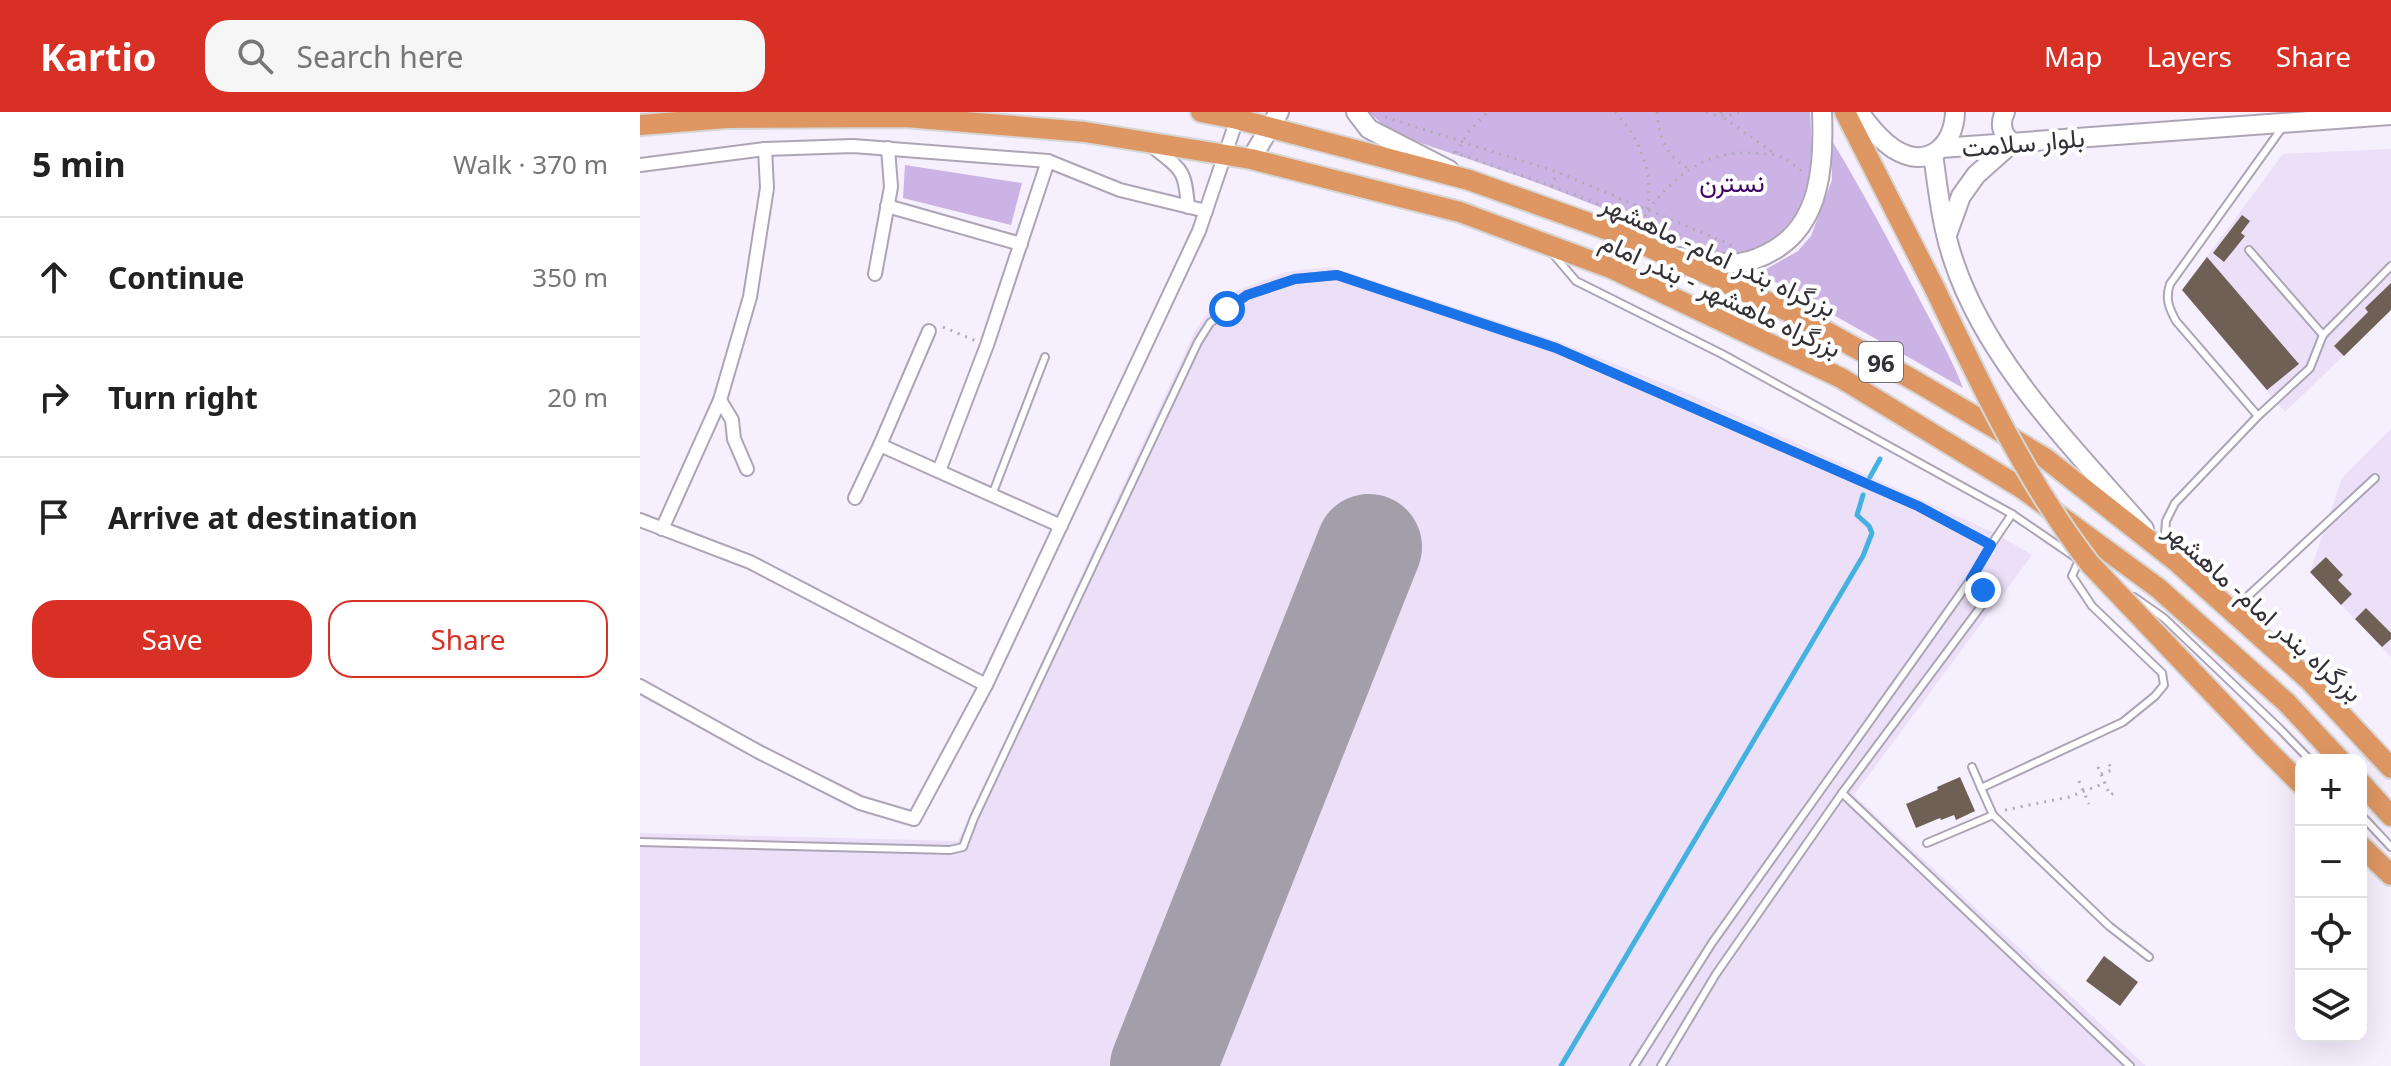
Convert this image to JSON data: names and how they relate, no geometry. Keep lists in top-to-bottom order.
{
  "streets": {
    "highway": ["بزرگراه بندر امام- ماهشهر", "بزرگراه ماهشهر - بندر امام", "96"],
    "main road": ["بلوار سلامت"]
  },
  "crossings": [
    ["بزرگراه بندر امام- ماهشهر", "96"],
    ["بزرگراه ماهشهر - بندر امام", "96"]
  ],
  "parks": ["نسترن"],
  "page": {
    "header": "Kartio",
    "search": "Search here",
    "nav": ["Map", "Layers", "Share"],
    "heading": ["5 min", "Walk · 370 m"],
    "list": [
      ["Continue", "350 m"],
      ["Turn right", "20 m"],
      "Arrive at destination"
    ],
    "buttons": ["Save", "Share"],
    "map_buttons": ["+", "−"]
  }
}
